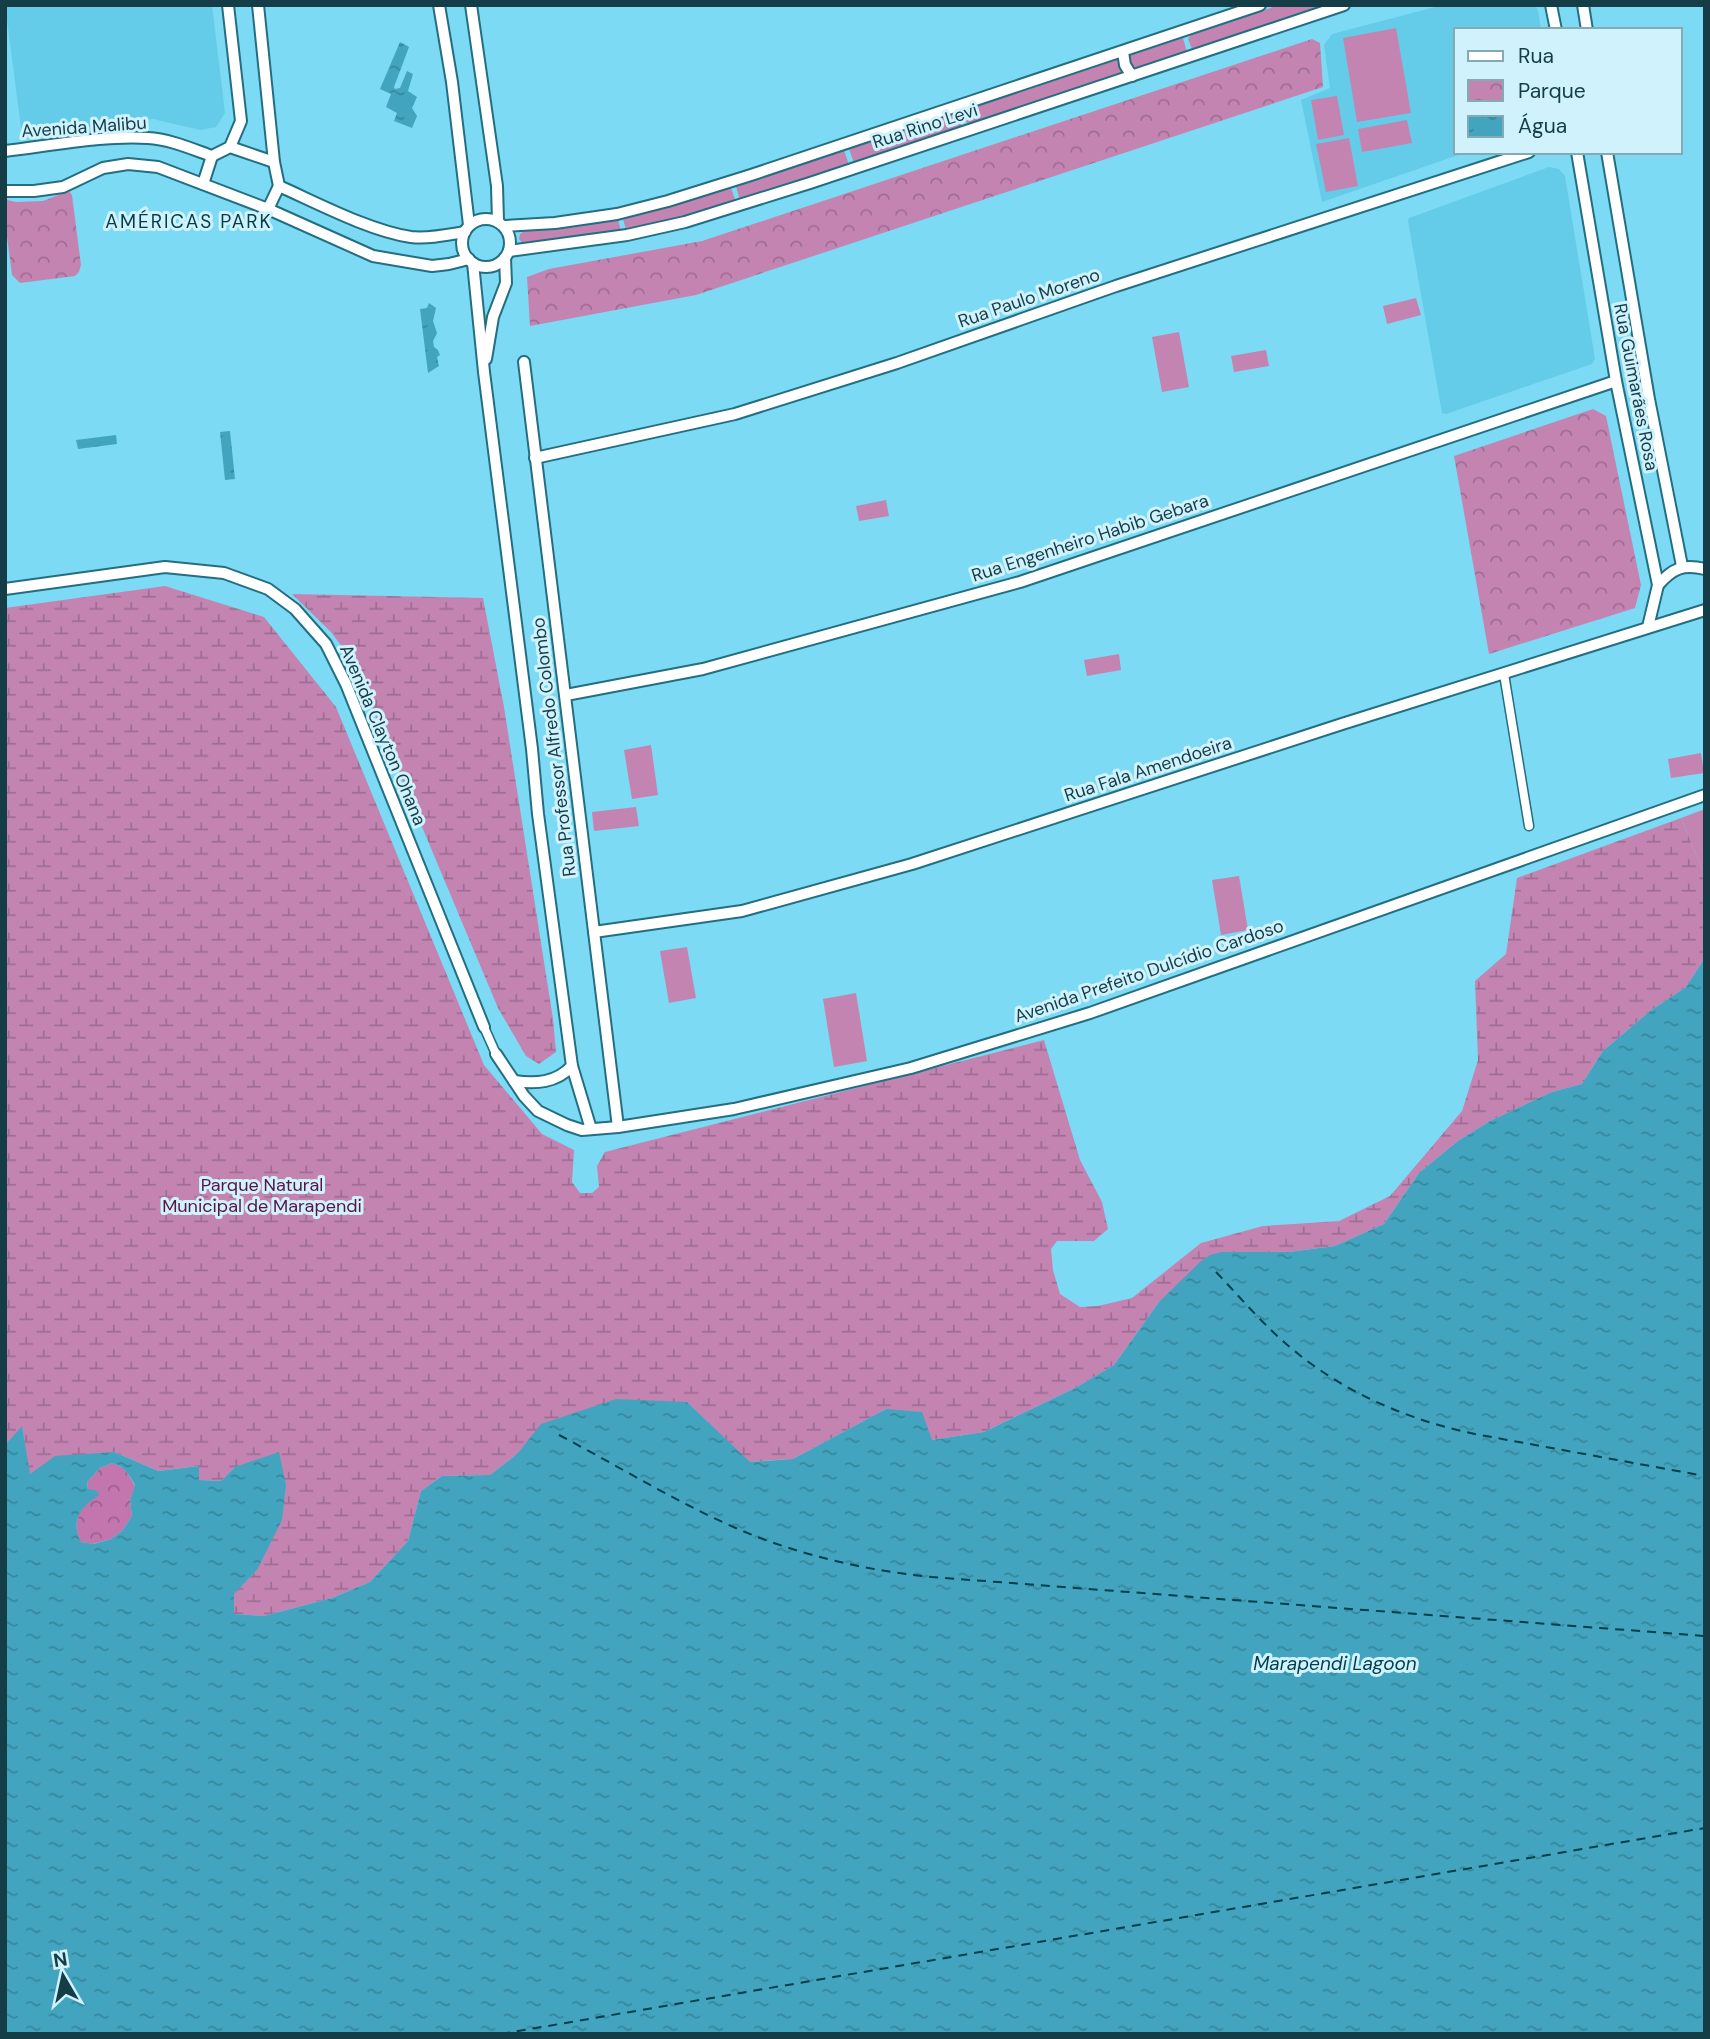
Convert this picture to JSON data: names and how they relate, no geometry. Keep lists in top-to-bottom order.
{
  "streets": {
    "street": [
      "Rua Rino Levi",
      "Avenida Malibu",
      "Rua Paulo Moreno",
      "Rua Guimarães Rosa",
      "Rua Engenheiro Habib Gebara",
      "Avenida Clayton Ohana",
      "Rua Professor Alfredo Colombo",
      "Rua Fala Amendoeira",
      "Avenida Prefeito Dulcídio Cardoso"
    ]
  },
  "crossings": [
    ["Rua Rino Levi", "Rua Professor Alfredo Colombo"],
    ["Rua Paulo Moreno", "Rua Professor Alfredo Colombo"],
    ["Rua Guimarães Rosa", "Rua Engenheiro Habib Gebara"],
    ["Rua Guimarães Rosa", "Rua Fala Amendoeira"],
    ["Rua Engenheiro Habib Gebara", "Rua Professor Alfredo Colombo"],
    ["Avenida Clayton Ohana", "Rua Professor Alfredo Colombo"],
    ["Avenida Clayton Ohana", "Avenida Prefeito Dulcídio Cardoso"],
    ["Rua Professor Alfredo Colombo", "Rua Fala Amendoeira"],
    ["Rua Professor Alfredo Colombo", "Avenida Prefeito Dulcídio Cardoso"]
  ],
  "districts": ["AMÉRICAS PARK"],
  "water": ["Marapendi Lagoon"],
  "parks": ["Parque Natural Municipal de Marapendi"],
  "legend": ["Rua", "Parque", "Água"],
  "north": "top"
}
